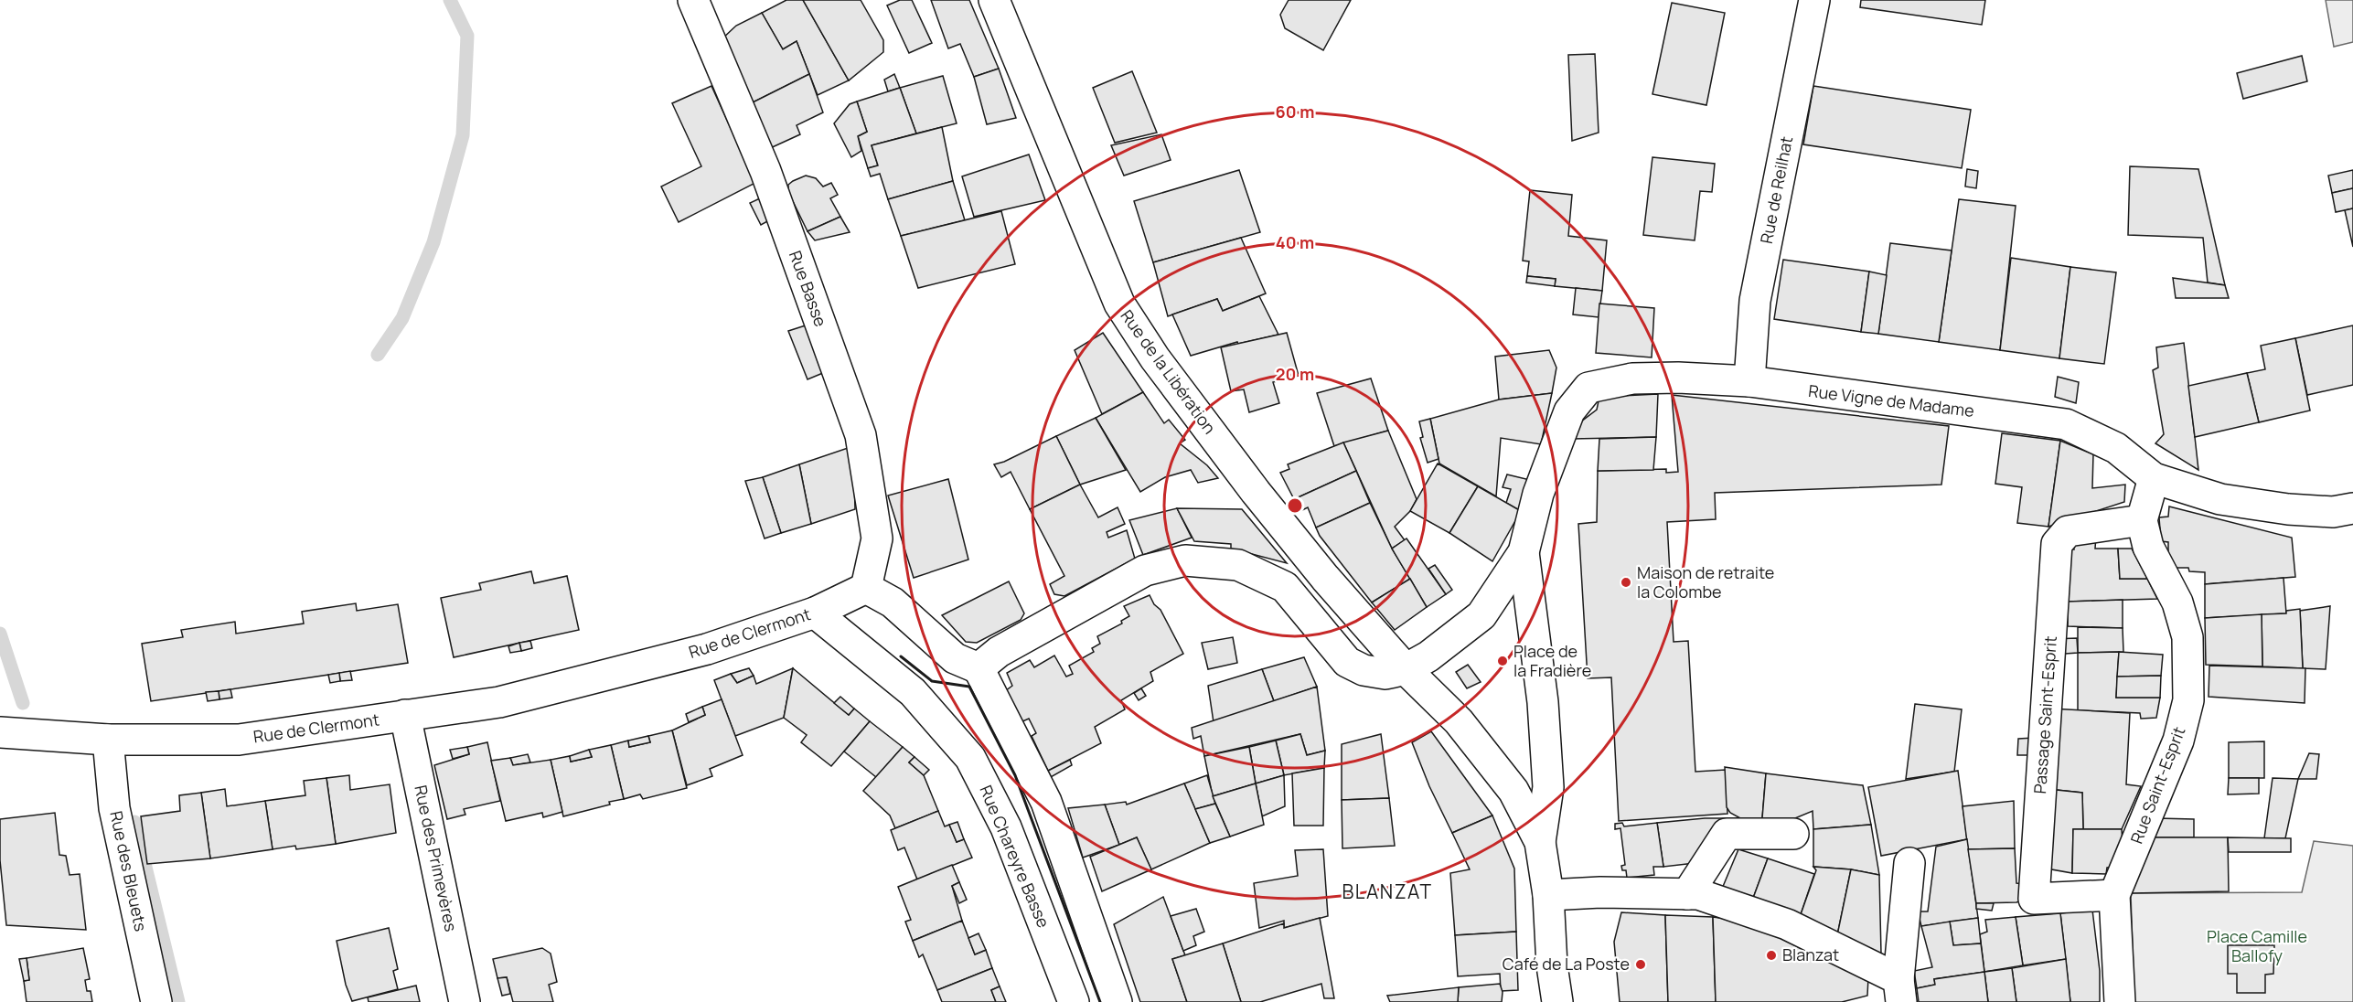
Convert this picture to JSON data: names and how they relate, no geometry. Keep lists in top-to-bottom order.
{
  "streets": {
    "street": [
      "Rue de Reilhat",
      "Rue Basse",
      "Rue de la Libération",
      "Rue Vigne de Madame",
      "Rue de Clermont",
      "Passage Saint-Esprit",
      "Rue Saint-Esprit",
      "Rue Chareyre Basse",
      "Rue des Primevères",
      "Rue des Bleuets"
    ]
  },
  "crossings": [
    ["Rue de Reilhat", "Rue Vigne de Madame"],
    ["Rue Basse", "Rue de Clermont"],
    ["Rue Vigne de Madame", "Rue Saint-Esprit"],
    ["Rue de Clermont", "Rue Chareyre Basse"],
    ["Rue de Clermont", "Rue des Primevères"],
    ["Rue de Clermont", "Rue des Bleuets"],
    ["Passage Saint-Esprit", "Rue Saint-Esprit"]
  ],
  "districts": ["BLANZAT"],
  "parks": ["Place Camille Ballofy"],
  "places": [
    "Maison de retraite la Colombe",
    "Place de la Fradière",
    "Blanzat",
    "Café de La Poste"
  ],
  "rings": ["60 m", "40 m", "20 m"]
}
